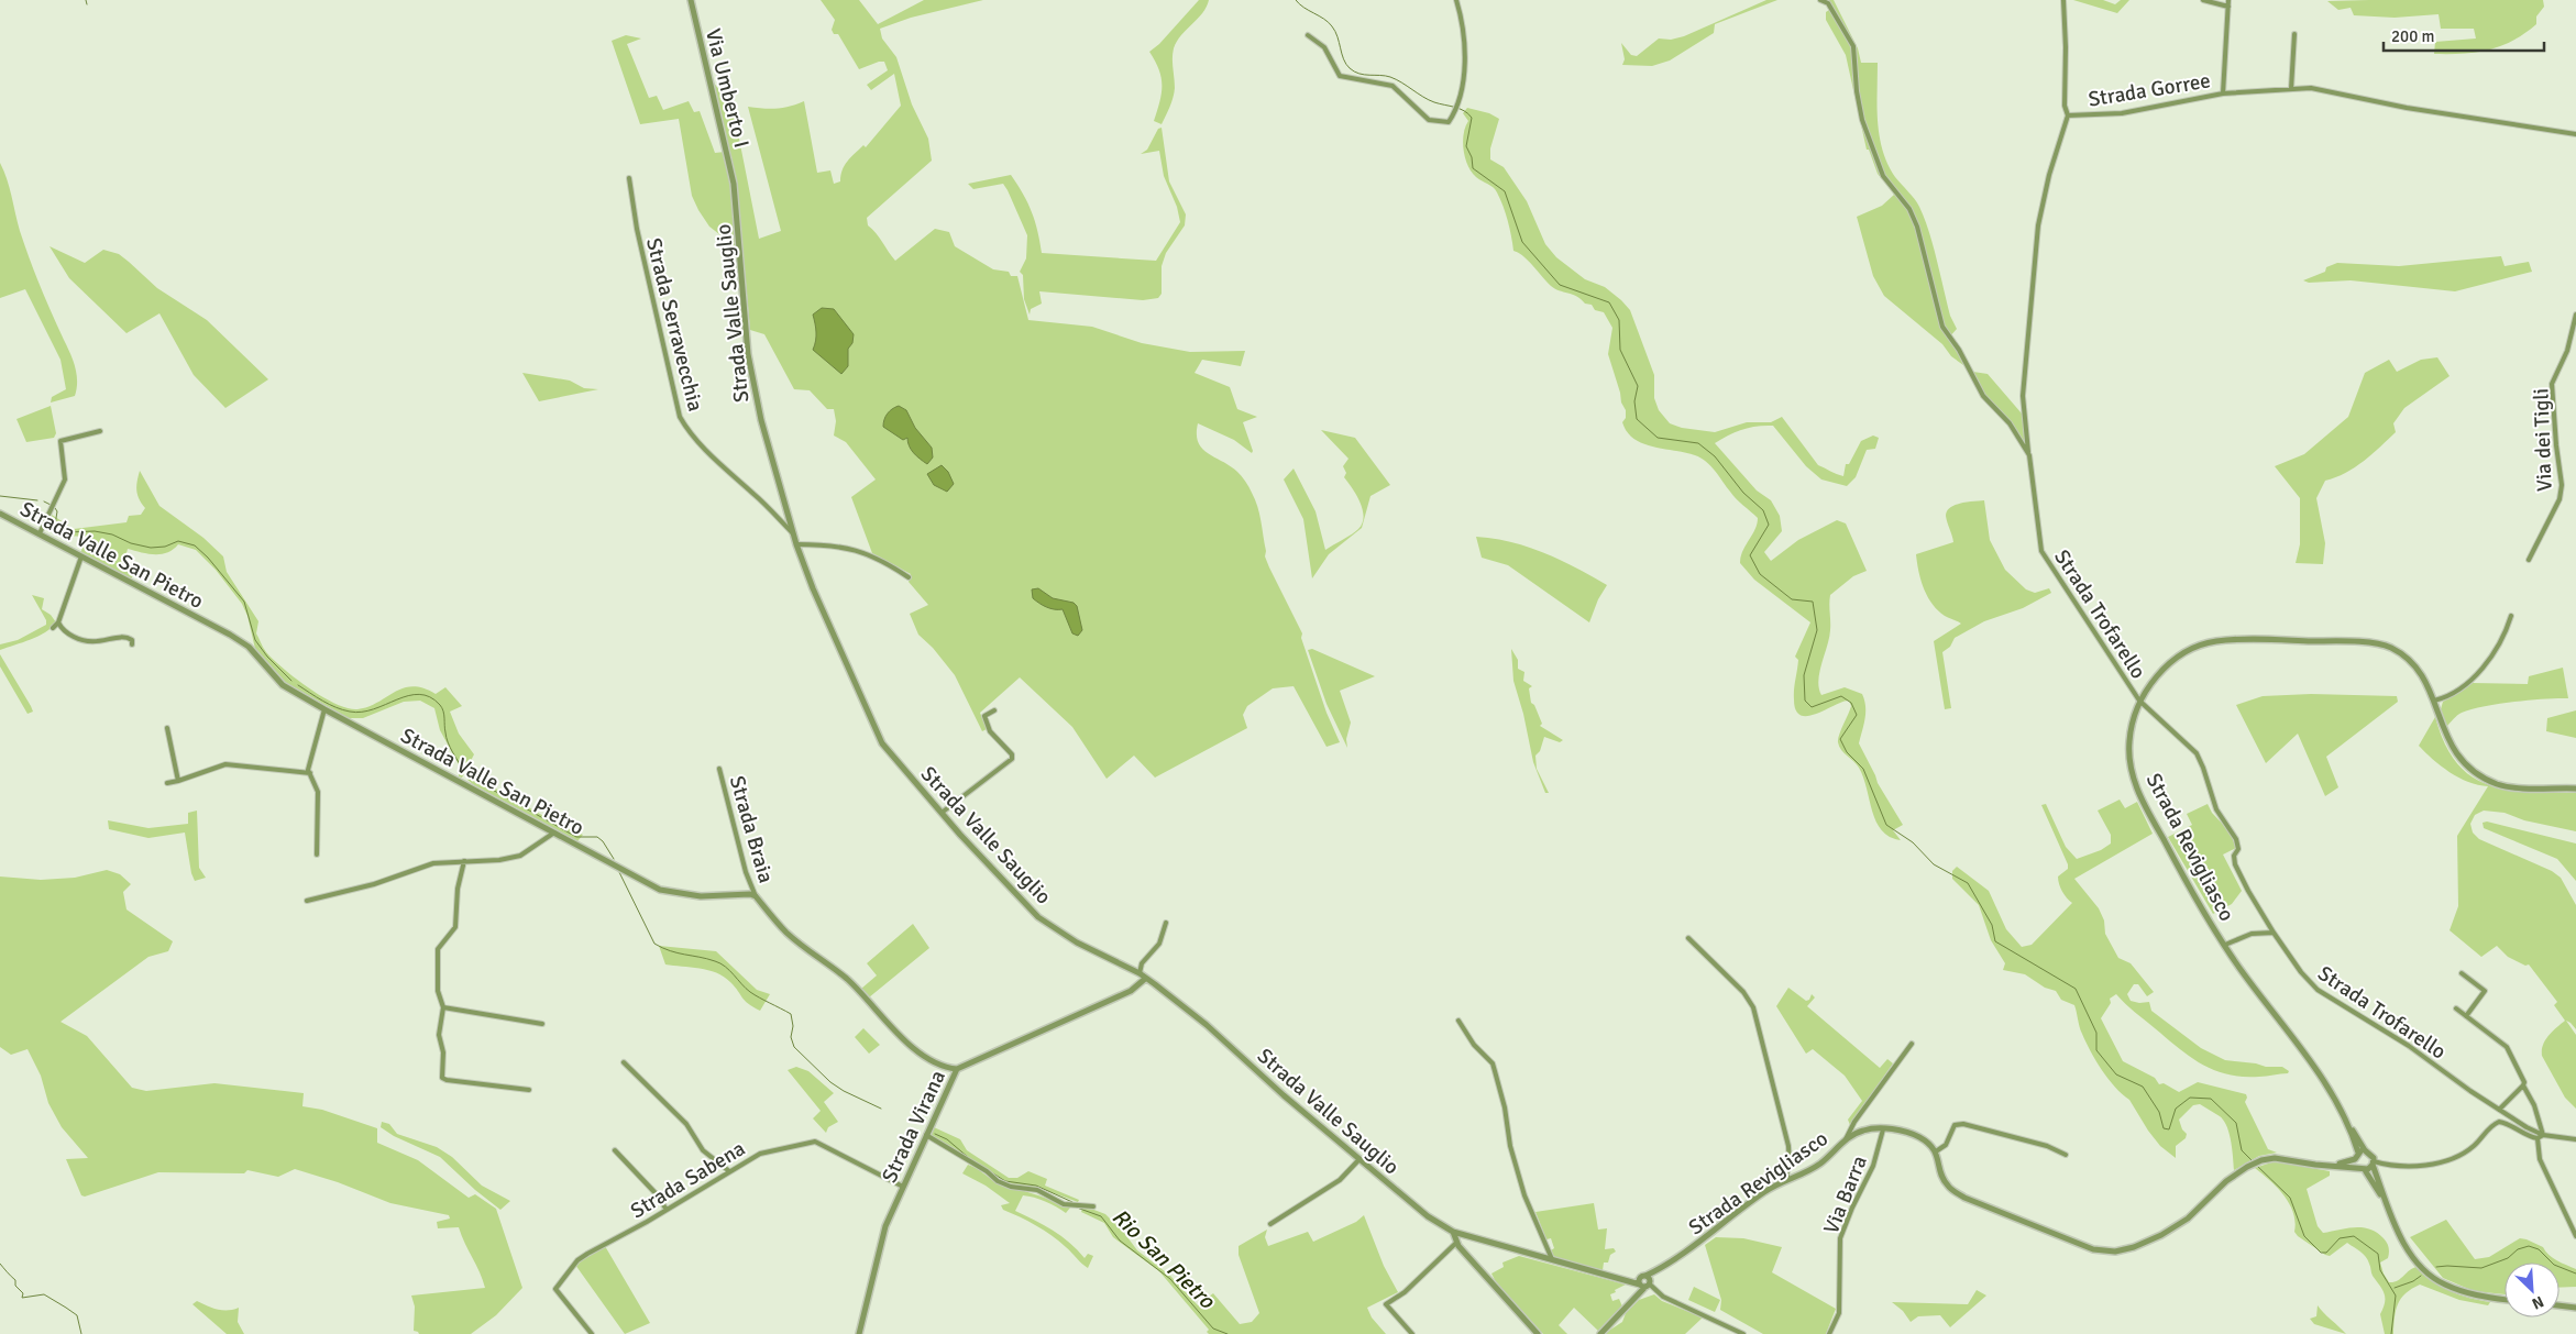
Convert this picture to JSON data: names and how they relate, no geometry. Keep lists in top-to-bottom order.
{
  "streets": {
    "street": [
      "Via Umberto I",
      "Strada Gorree",
      "Strada Valle Sauglio",
      "Strada Serravecchia",
      "Via dei Tigli",
      "Strada Valle San Pietro",
      "Strada Trofarello",
      "Strada Braia",
      "Strada Revigliasco",
      "Strada Virana",
      "Strada Sabena",
      "Via Barra"
    ]
  },
  "crossings": [
    ["Via Umberto I", "Strada Valle Sauglio"],
    ["Strada Gorree", "Strada Trofarello"],
    ["Strada Valle Sauglio", "Strada Serravecchia"],
    ["Strada Valle Sauglio", "Strada Revigliasco"],
    ["Strada Valle Sauglio", "Strada Virana"],
    ["Strada Valle San Pietro", "Strada Braia"],
    ["Strada Trofarello", "Strada Revigliasco"],
    ["Strada Revigliasco", "Via Barra"],
    ["Strada Virana", "Strada Sabena"]
  ],
  "water": ["Rio San Pietro"],
  "scale_bar": "200 m",
  "north": "bottom right"
}
